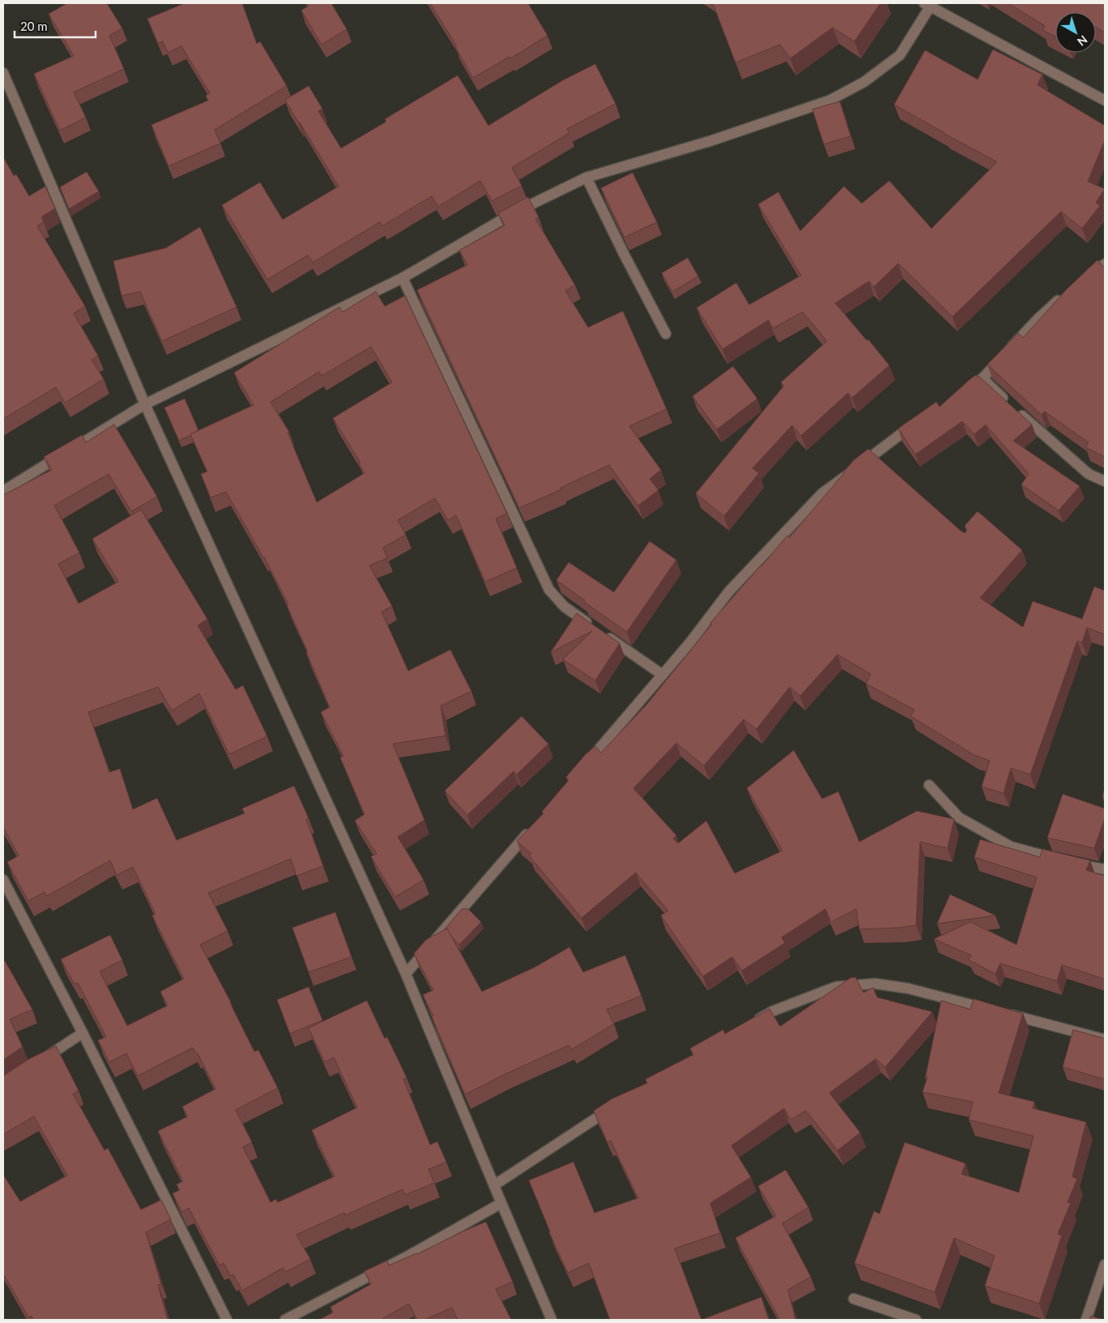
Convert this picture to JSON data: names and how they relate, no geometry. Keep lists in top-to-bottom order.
{
  "scale_bar": "20 m",
  "north": "bottom right"
}
